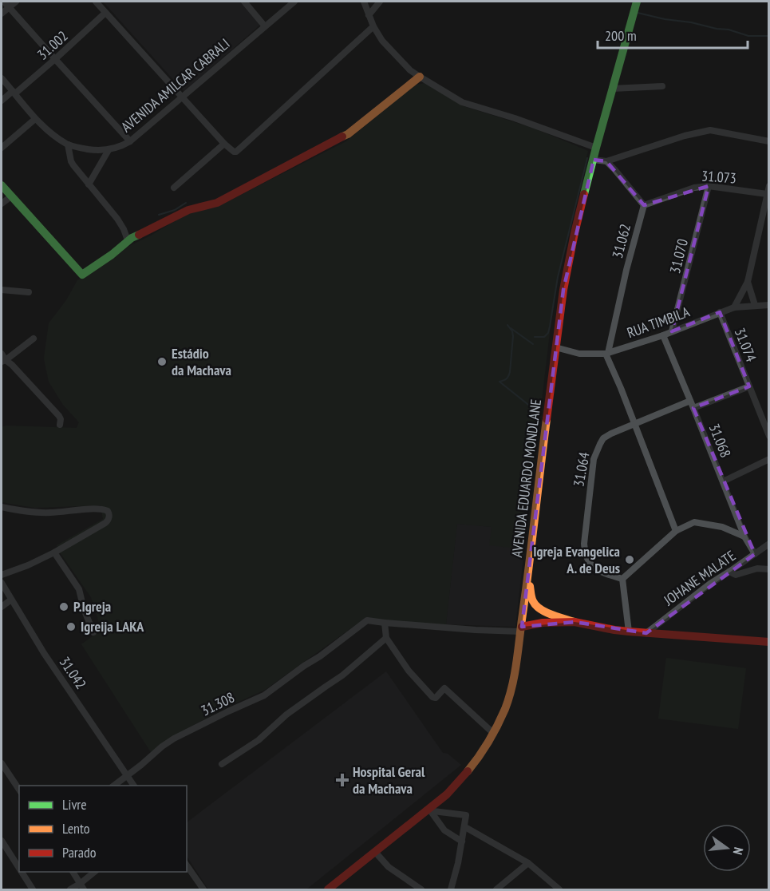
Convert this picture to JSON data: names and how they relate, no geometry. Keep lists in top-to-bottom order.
{
  "streets": {
    "main road": ["AVENIDA EDUARDO MONDLANE"],
    "street": [
      "31.002",
      "AVENIDA AMILCAR CABRALI",
      "31.073",
      "31.062",
      "31.070",
      "RUA TIMBILA",
      "31.074",
      "31.068",
      "31.064",
      "JOHANE MALATE",
      "31.042",
      "31.308"
    ]
  },
  "crossings": [
    ["31.073", "31.062"],
    ["31.073", "31.070"],
    ["31.062", "RUA TIMBILA"],
    ["31.070", "RUA TIMBILA"],
    ["RUA TIMBILA", "31.074"],
    ["RUA TIMBILA", "31.068"],
    ["RUA TIMBILA", "AVENIDA EDUARDO MONDLANE"],
    ["31.068", "31.064"],
    ["31.068", "JOHANE MALATE"],
    ["AVENIDA EDUARDO MONDLANE", "31.308"],
    ["31.042", "31.308"]
  ],
  "places": {
    "other": [
      "Estádio da Machava",
      "Igreja Evangelica A. de Deus",
      "P.Igreja",
      "Igreija LAKA"
    ],
    "health": ["Hospital Geral da Machava"]
  },
  "legend": ["Livre", "Lento", "Parado"],
  "scale_bar": "200 m",
  "north": "right"
}
